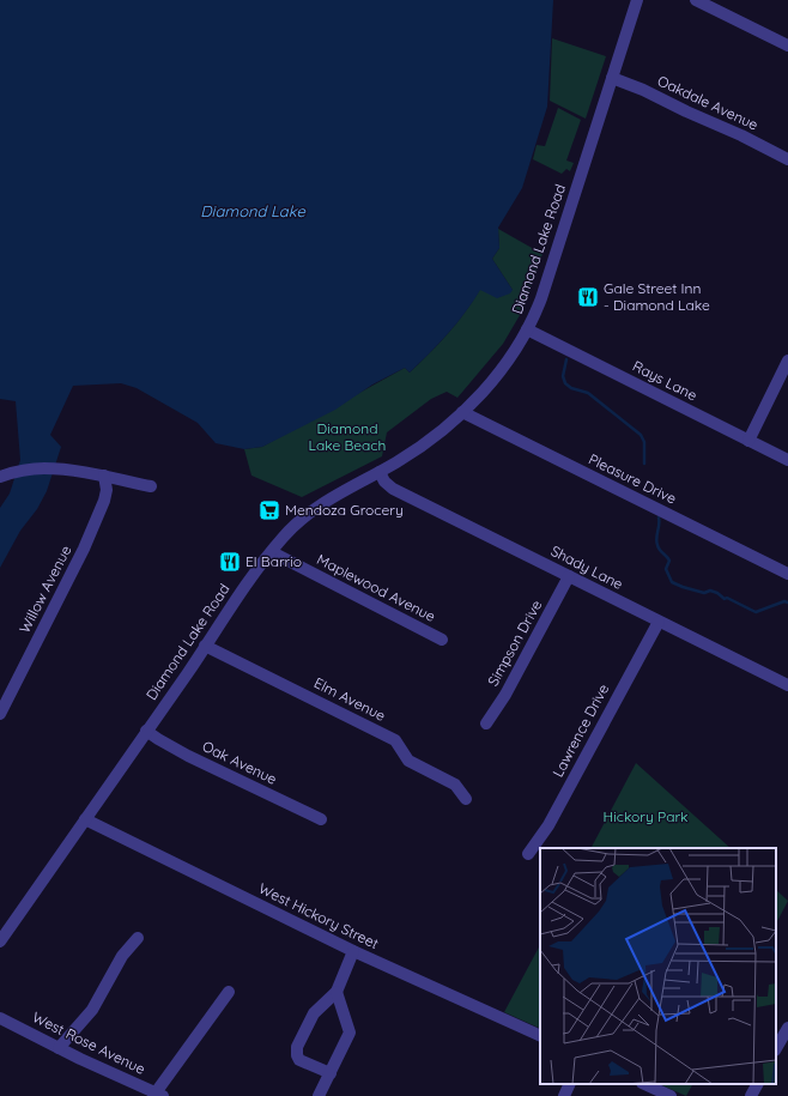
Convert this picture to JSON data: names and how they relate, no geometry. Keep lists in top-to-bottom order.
{
  "streets": {
    "street": [
      "Oakdale Avenue",
      "Diamond Lake Road",
      "Rays Lane",
      "Pleasure Drive",
      "Shady Lane",
      "Maplewood Avenue",
      "Willow Avenue",
      "Simpson Drive",
      "Elm Avenue",
      "Lawrence Drive",
      "Oak Avenue",
      "West Hickory Street",
      "West Rose Avenue"
    ]
  },
  "crossings": [
    ["Oakdale Avenue", "Diamond Lake Road"],
    ["Diamond Lake Road", "Rays Lane"],
    ["Diamond Lake Road", "Pleasure Drive"],
    ["Diamond Lake Road", "Shady Lane"],
    ["Diamond Lake Road", "Maplewood Avenue"],
    ["Diamond Lake Road", "Elm Avenue"],
    ["Diamond Lake Road", "Oak Avenue"],
    ["Diamond Lake Road", "West Hickory Street"],
    ["Shady Lane", "Simpson Drive"],
    ["Shady Lane", "Lawrence Drive"]
  ],
  "water": ["Diamond Lake"],
  "parks": ["Diamond Lake Beach", "Hickory Park"],
  "places": {
    "restaurant": ["Gale Street Inn - Diamond Lake", "El Barrio"],
    "supermarket": ["Mendoza Grocery"]
  }
}
